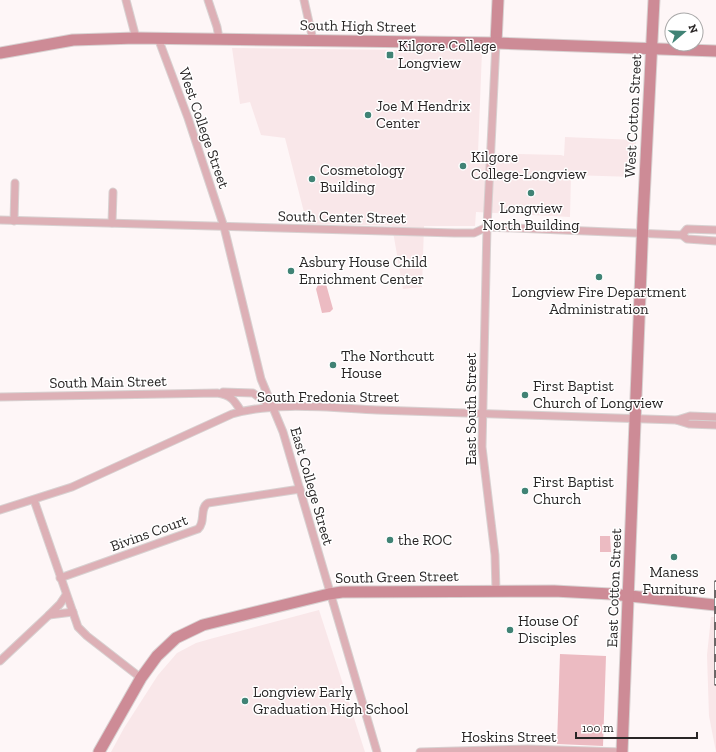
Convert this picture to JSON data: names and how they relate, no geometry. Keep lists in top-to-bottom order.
{
  "streets": {
    "main road": [
      "South High Street",
      "West Cotton Street",
      "South Green Street",
      "East Cotton Street"
    ],
    "street": [
      "West College Street",
      "South Center Street",
      "South Main Street",
      "South Fredonia Street",
      "East South Street",
      "East College Street",
      "Bivins Court",
      "Hoskins Street"
    ]
  },
  "crossings": [
    ["South High Street", "West Cotton Street"],
    ["South High Street", "West College Street"],
    ["South High Street", "East South Street"],
    ["West Cotton Street", "South Center Street"],
    ["West Cotton Street", "East Cotton Street"],
    ["West College Street", "South Center Street"],
    ["West College Street", "East College Street"],
    ["South Center Street", "East South Street"],
    ["South Center Street", "East College Street"],
    ["South Center Street", "East Cotton Street"],
    ["South Main Street", "South Fredonia Street"],
    ["South Main Street", "East College Street"],
    ["South Fredonia Street", "East South Street"],
    ["South Fredonia Street", "East College Street"],
    ["South Fredonia Street", "East Cotton Street"],
    ["East South Street", "South Green Street"],
    ["East College Street", "Bivins Court"],
    ["East College Street", "South Green Street"],
    ["South Green Street", "East Cotton Street"],
    ["East Cotton Street", "Hoskins Street"]
  ],
  "places": {
    "transit": ["Kilgore College Longview"],
    "other": [
      "Joe M Hendrix Center",
      "Kilgore College-Longview",
      "Cosmetology Building",
      "Longview North Building",
      "Asbury House Child Enrichment Center",
      "Longview Fire Department Administration",
      "The Northcutt House",
      "First Baptist Church of Longview",
      "First Baptist Church",
      "the ROC",
      "Maness Furniture",
      "House Of Disciples",
      "Longview Early Graduation High School"
    ]
  },
  "scale_bar": "100 m",
  "north": "right"
}
